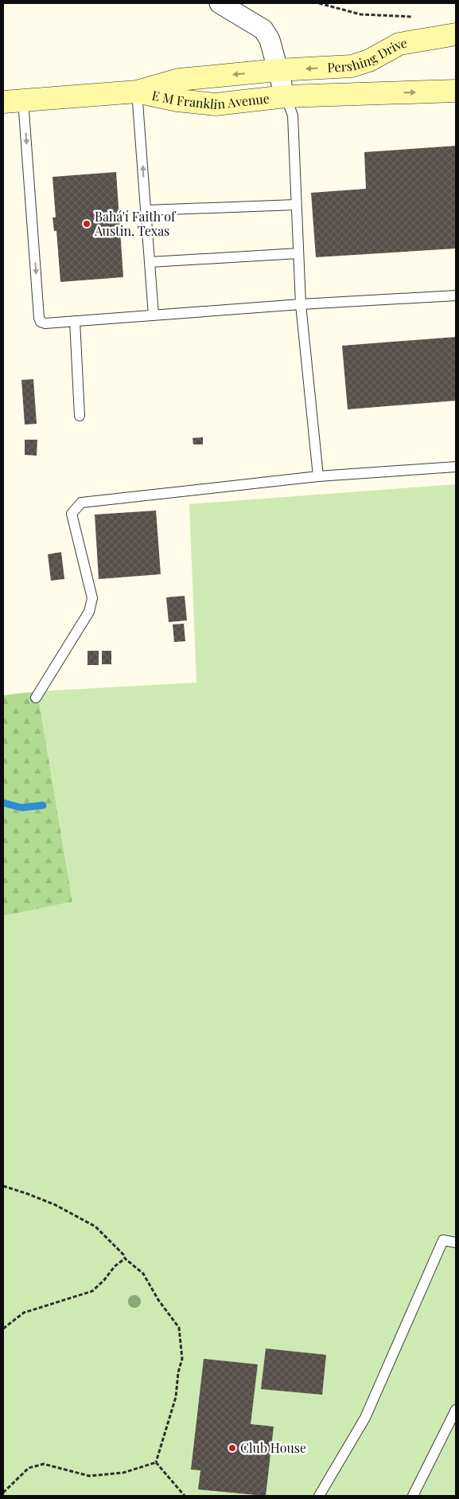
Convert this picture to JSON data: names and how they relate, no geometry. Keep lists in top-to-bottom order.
{
  "streets": {
    "street": ["Pershing Drive", "E M Franklin Avenue"]
  },
  "crossings": [
    ["Pershing Drive", "E M Franklin Avenue"]
  ],
  "places": ["Bahá'í Faith of Austin, Texas", "Club House"]
}
